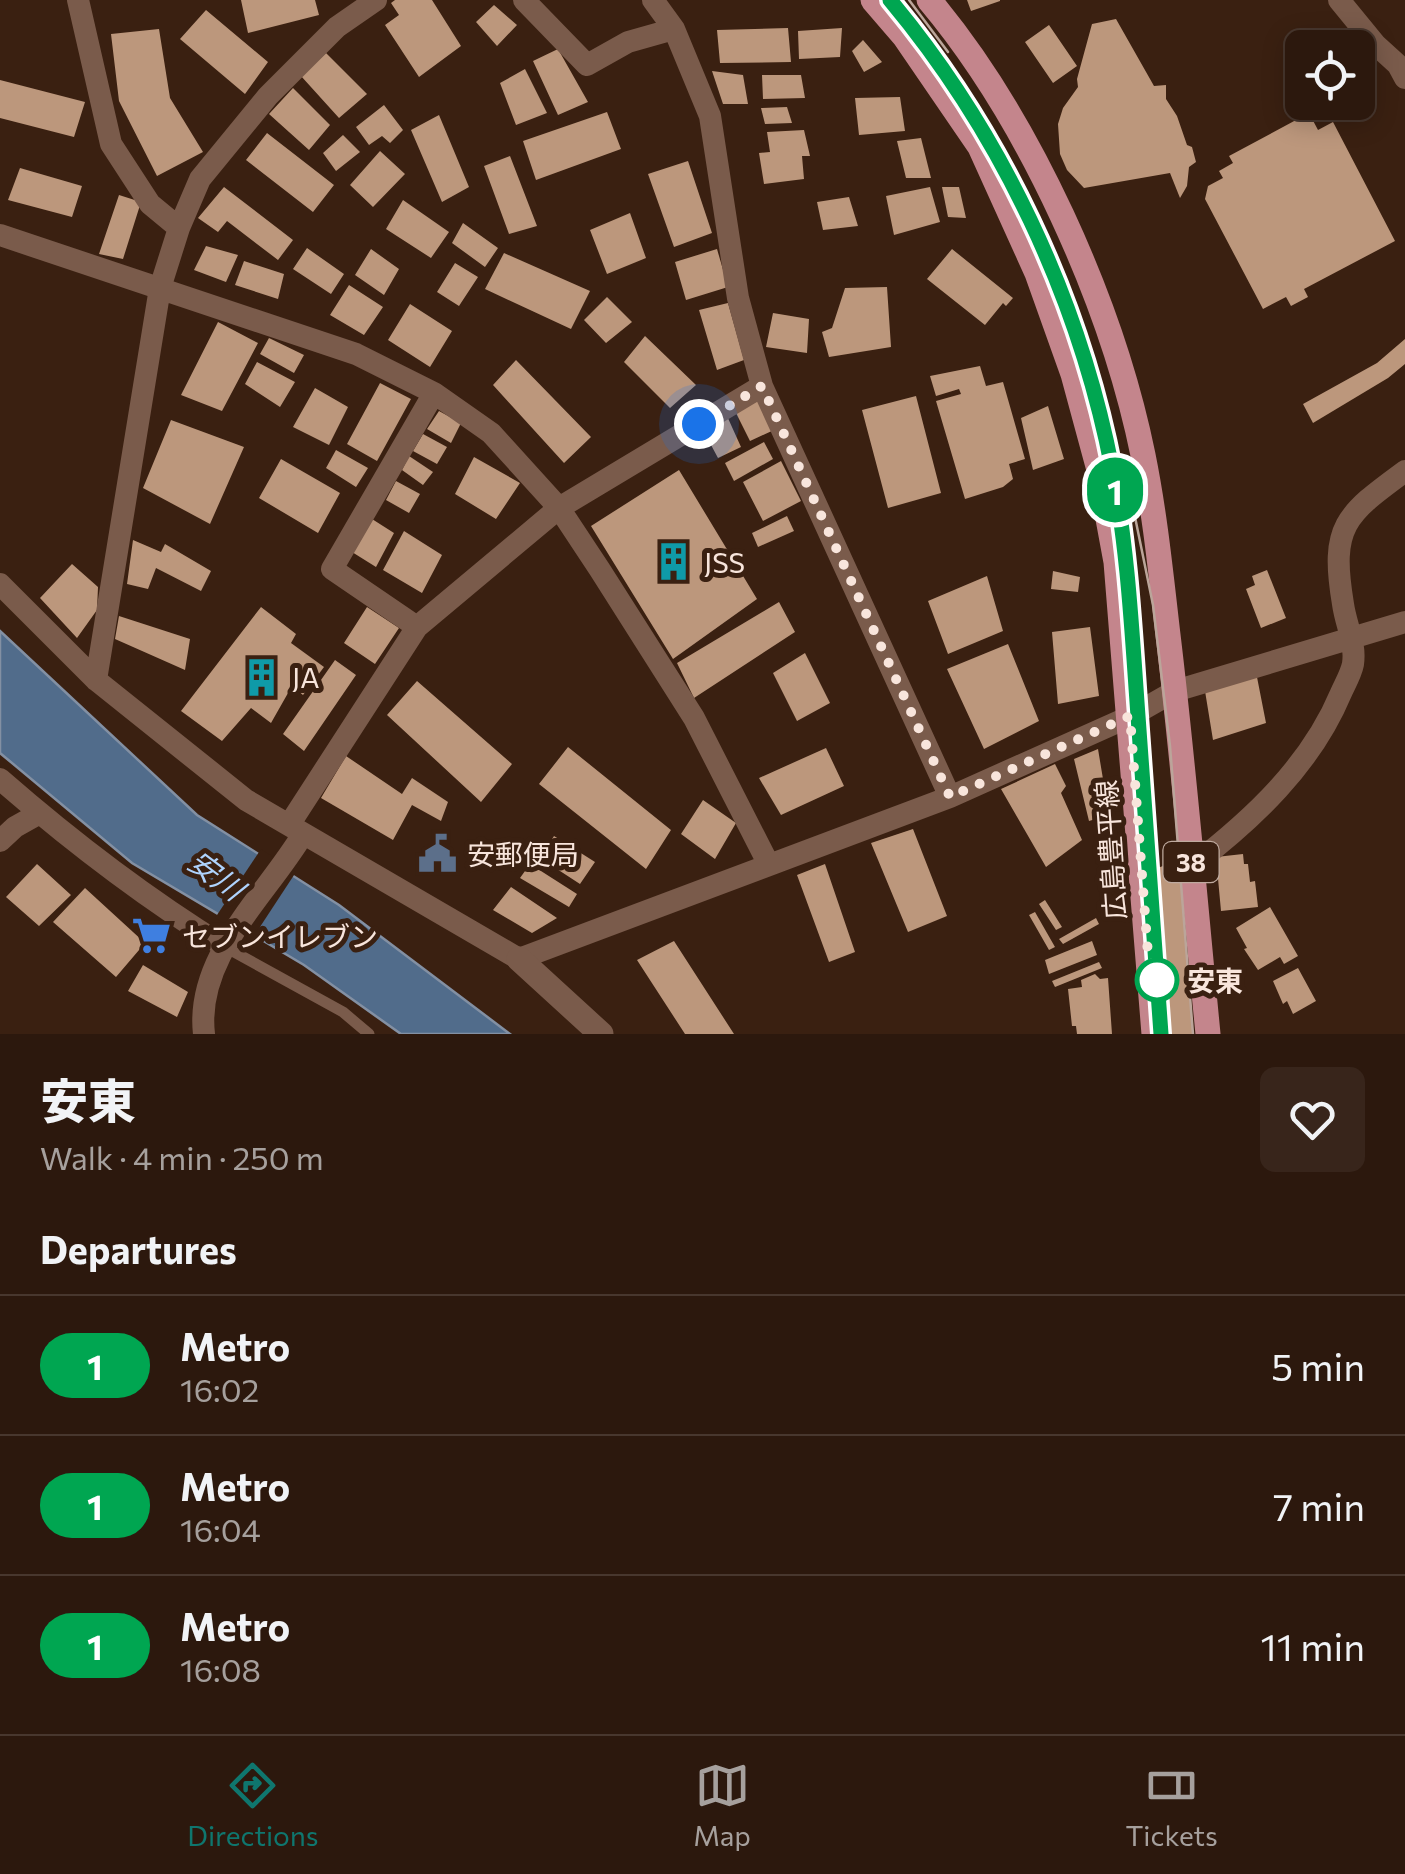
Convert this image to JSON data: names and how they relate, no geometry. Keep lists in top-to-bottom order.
{
  "streets": {
    "main road": ["広島豊平線", "38"]
  },
  "water": ["安川"],
  "places": {
    "building": ["JSS", "JA"],
    "public building": ["安郵便局"],
    "supermarket": ["セブンイレブン"],
    "other": ["安東"]
  },
  "lines": ["metro line 1"],
  "page": {
    "on_map": "1",
    "heading": [
      ["安東", "Walk · 4 min · 250 m"],
      "Departures"
    ],
    "list": [
      {
        "mark": "1",
        "name": "Metro",
        "note": "16:02",
        "value": "5 min"
      },
      {
        "mark": "1",
        "name": "Metro",
        "note": "16:04",
        "value": "7 min"
      },
      {
        "mark": "1",
        "name": "Metro",
        "note": "16:08",
        "value": "11 min"
      }
    ],
    "tabs": ["Directions", "Map", "Tickets"]
  }
}
